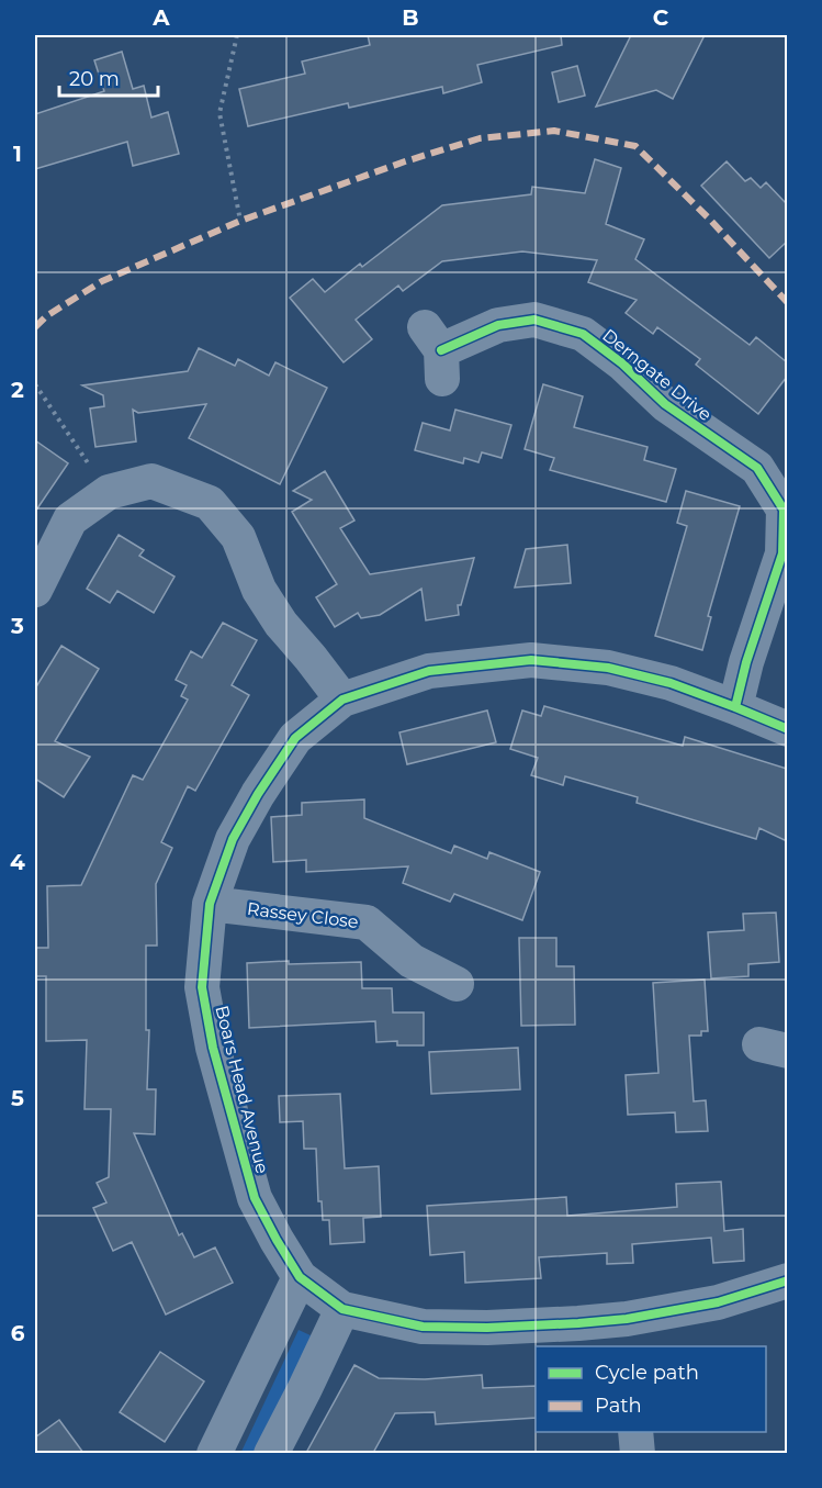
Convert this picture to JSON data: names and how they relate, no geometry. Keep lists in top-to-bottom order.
{
  "streets": {
    "street": ["Derngate Drive", "Rassey Close", "Boars Head Avenue"]
  },
  "crossings": [
    ["Derngate Drive", "Boars Head Avenue"],
    ["Rassey Close", "Boars Head Avenue"]
  ],
  "legend": ["Cycle path", "Path"],
  "scale_bar": "20 m",
  "grid": {
    "columns": ["A", "B", "C"],
    "rows": [
      "1",
      "2",
      "3",
      "4",
      "5",
      "6"
    ]
  }
}
